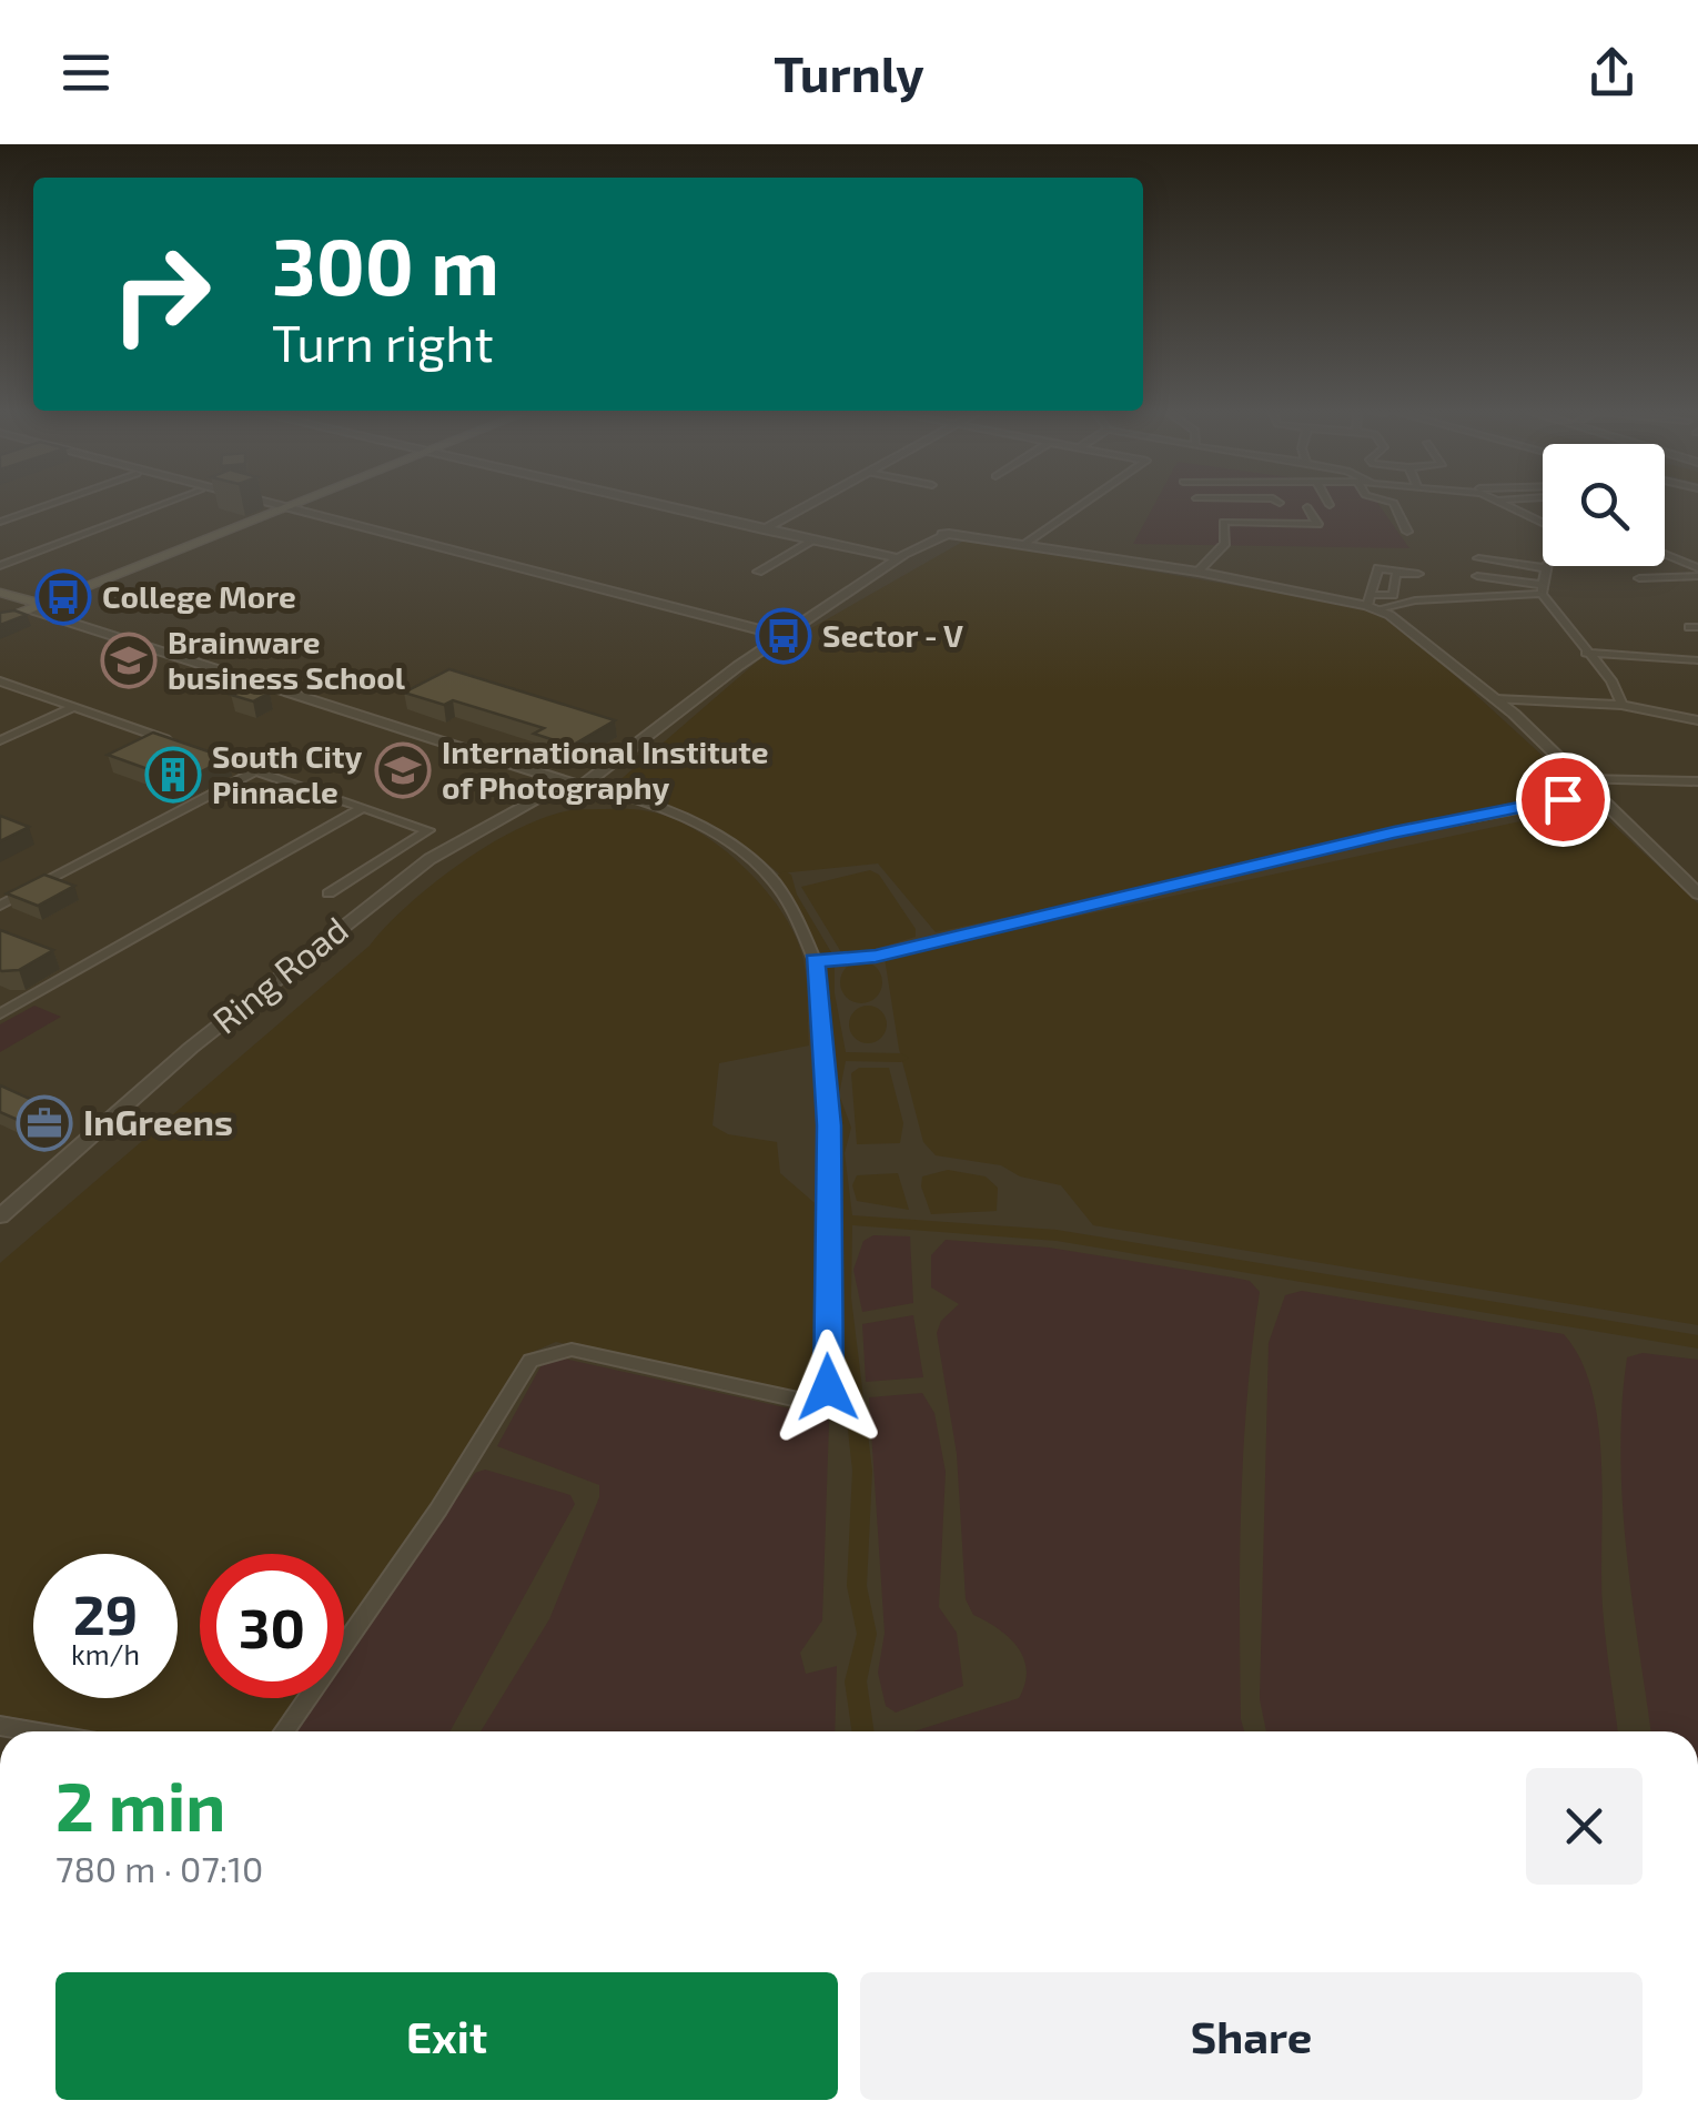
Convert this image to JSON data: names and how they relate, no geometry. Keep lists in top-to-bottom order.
{
  "streets": {
    "street": ["Ring Road"]
  },
  "places": {
    "bus stop": ["College More", "Sector - V"],
    "school or university": ["Brainware business School", "International Institute of Photography"],
    "building": ["South City Pinnacle"],
    "office": ["InGreens"]
  },
  "page": {
    "header": "Turnly",
    "turn": ["300 m", "Turn right"],
    "speed": "29 km/h",
    "limit": "30",
    "heading": ["2 min", "780 m · 07:10"],
    "buttons": ["Exit", "Share"]
  }
}
